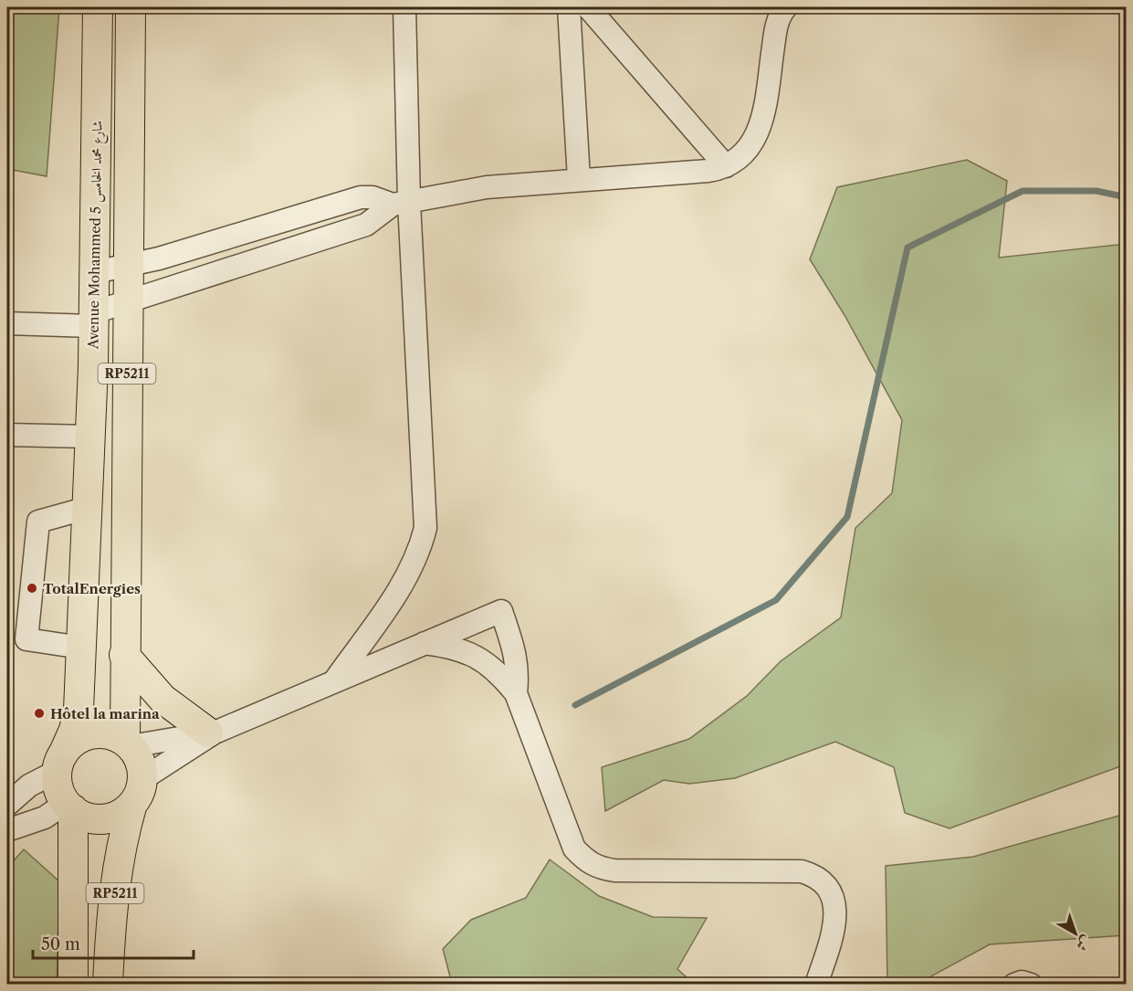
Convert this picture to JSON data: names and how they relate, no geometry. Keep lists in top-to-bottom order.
{
  "streets": {
    "main road": ["Avenue Mohammed 5 شارع محمد الخامس", "RP5211"]
  },
  "crossings": [
    ["Avenue Mohammed 5 شارع محمد الخامس", "RP5211"]
  ],
  "places": ["TotalEnergies", "Hôtel la marina"],
  "scale_bar": "50 m",
  "north": "bottom right"
}
